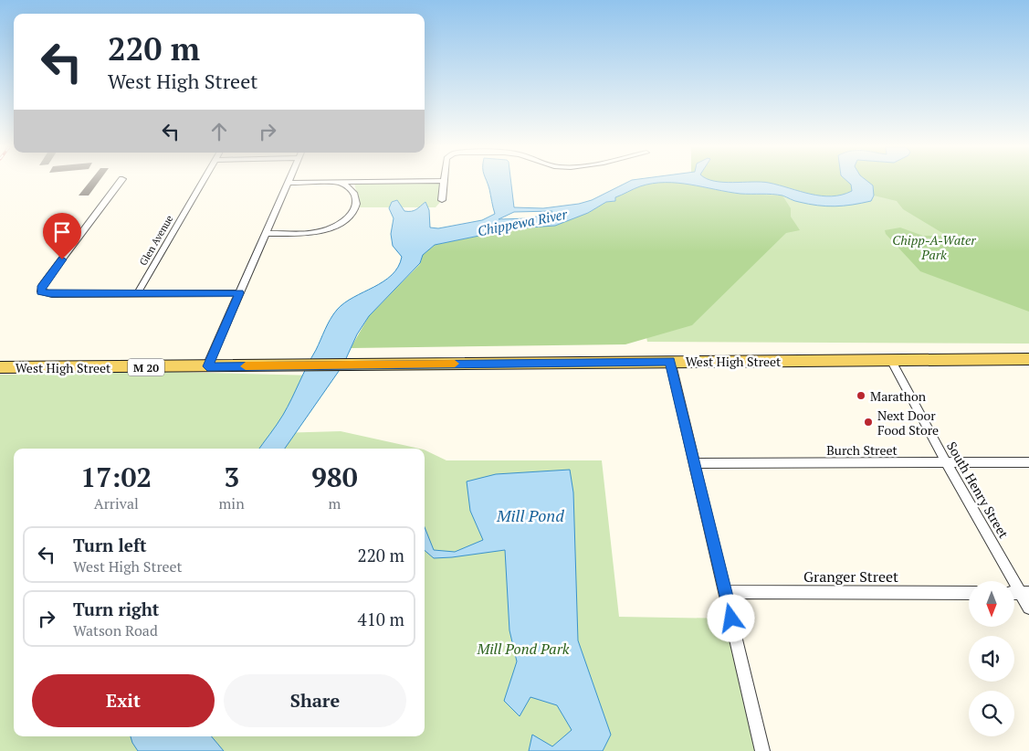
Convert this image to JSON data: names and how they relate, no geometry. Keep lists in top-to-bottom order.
{
  "streets": {
    "main road": ["West High Street", "M 20"],
    "street": [
      "Glen Avenue",
      "Burch Street",
      "South Henry Street",
      "Granger Street"
    ]
  },
  "crossings": [
    ["West High Street", "South Henry Street"],
    ["Burch Street", "South Henry Street"]
  ],
  "water": ["Chippewa River", "Mill Pond"],
  "parks": ["Chipp-A-Water Park", "Mill Pond Park"],
  "places": ["Marathon", "Next Door Food Store"],
  "north": "bottom",
  "page": {
    "turn": ["220 m", "West High Street"],
    "eta": [
      "17:02",
      "Arrival",
      "3",
      "min",
      "980",
      "m"
    ],
    "list": [
      {
        "name": "Turn left",
        "note": "West High Street",
        "value": "220 m"
      },
      {
        "name": "Turn right",
        "note": "Watson Road",
        "value": "410 m"
      }
    ],
    "buttons": ["Exit", "Share"]
  }
}
